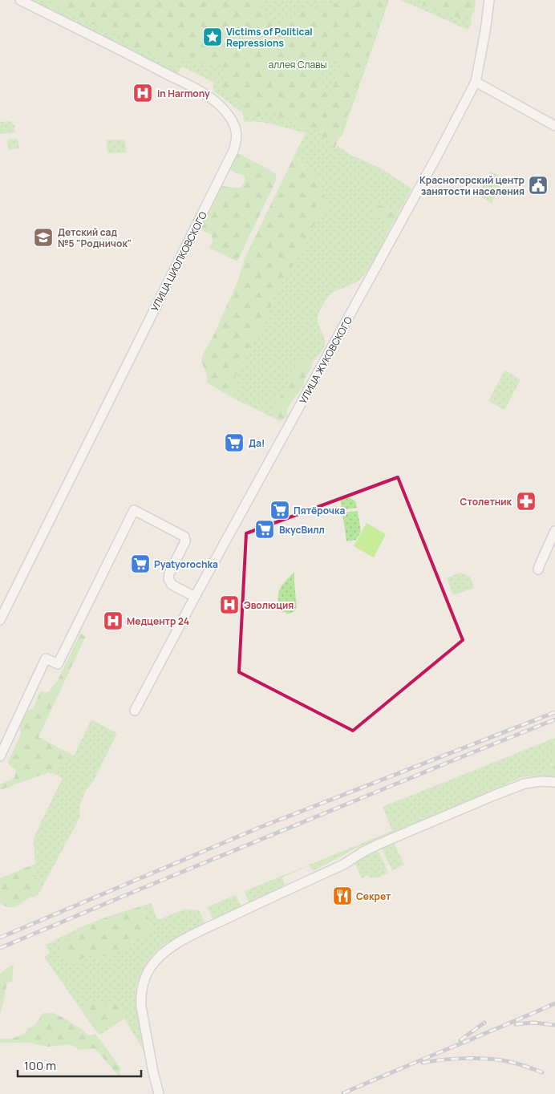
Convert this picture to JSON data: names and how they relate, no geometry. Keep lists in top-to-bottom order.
{
  "streets": {
    "street": ["УЛИЦА ЦИОЛКОВСКОГО", "УЛИЦА ЖУКОВСКОГО"]
  },
  "parks": ["аллея Славы"],
  "places": {
    "place": ["Victims of Political Repressions"],
    "hospital": ["in Harmony", "Эволюция", "Медцентр 24"],
    "public building": ["Красногорский центр занятости населения"],
    "school or university": ["Детский сад №5 \"Родничок\""],
    "supermarket": [
      "Да!",
      "Пятёрочка",
      "ВкусВилл",
      "Pyatyorochka"
    ],
    "pharmacy": ["Столетник"],
    "restaurant": ["Секрет"]
  },
  "scale_bar": "100 m"
}
